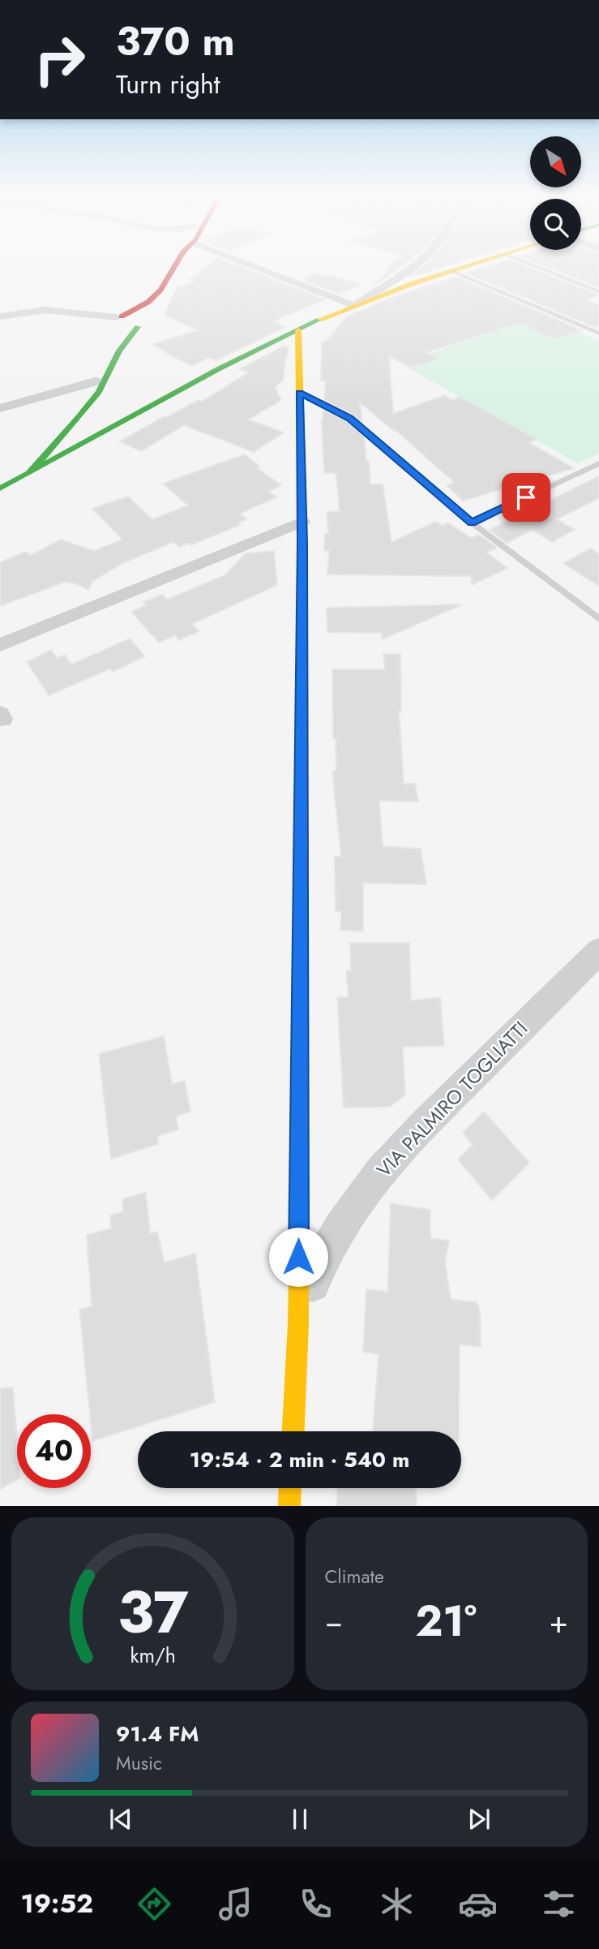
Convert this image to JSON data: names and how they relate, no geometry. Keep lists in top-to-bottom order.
{
  "streets": {
    "street": ["VIA PALMIRO TOGLIATTI"]
  },
  "north": "bottom right",
  "page": {
    "turn": ["370 m", "Turn right"],
    "limit": "40",
    "trip": "19:54 · 2 min · 540 m",
    "tile": "Climate",
    "heat": ["−", "21°", "+"],
    "song": ["91.4 FM", "Music"],
    "tabs": "19:52",
    "gauge": ["37", "km/h"]
  }
}
